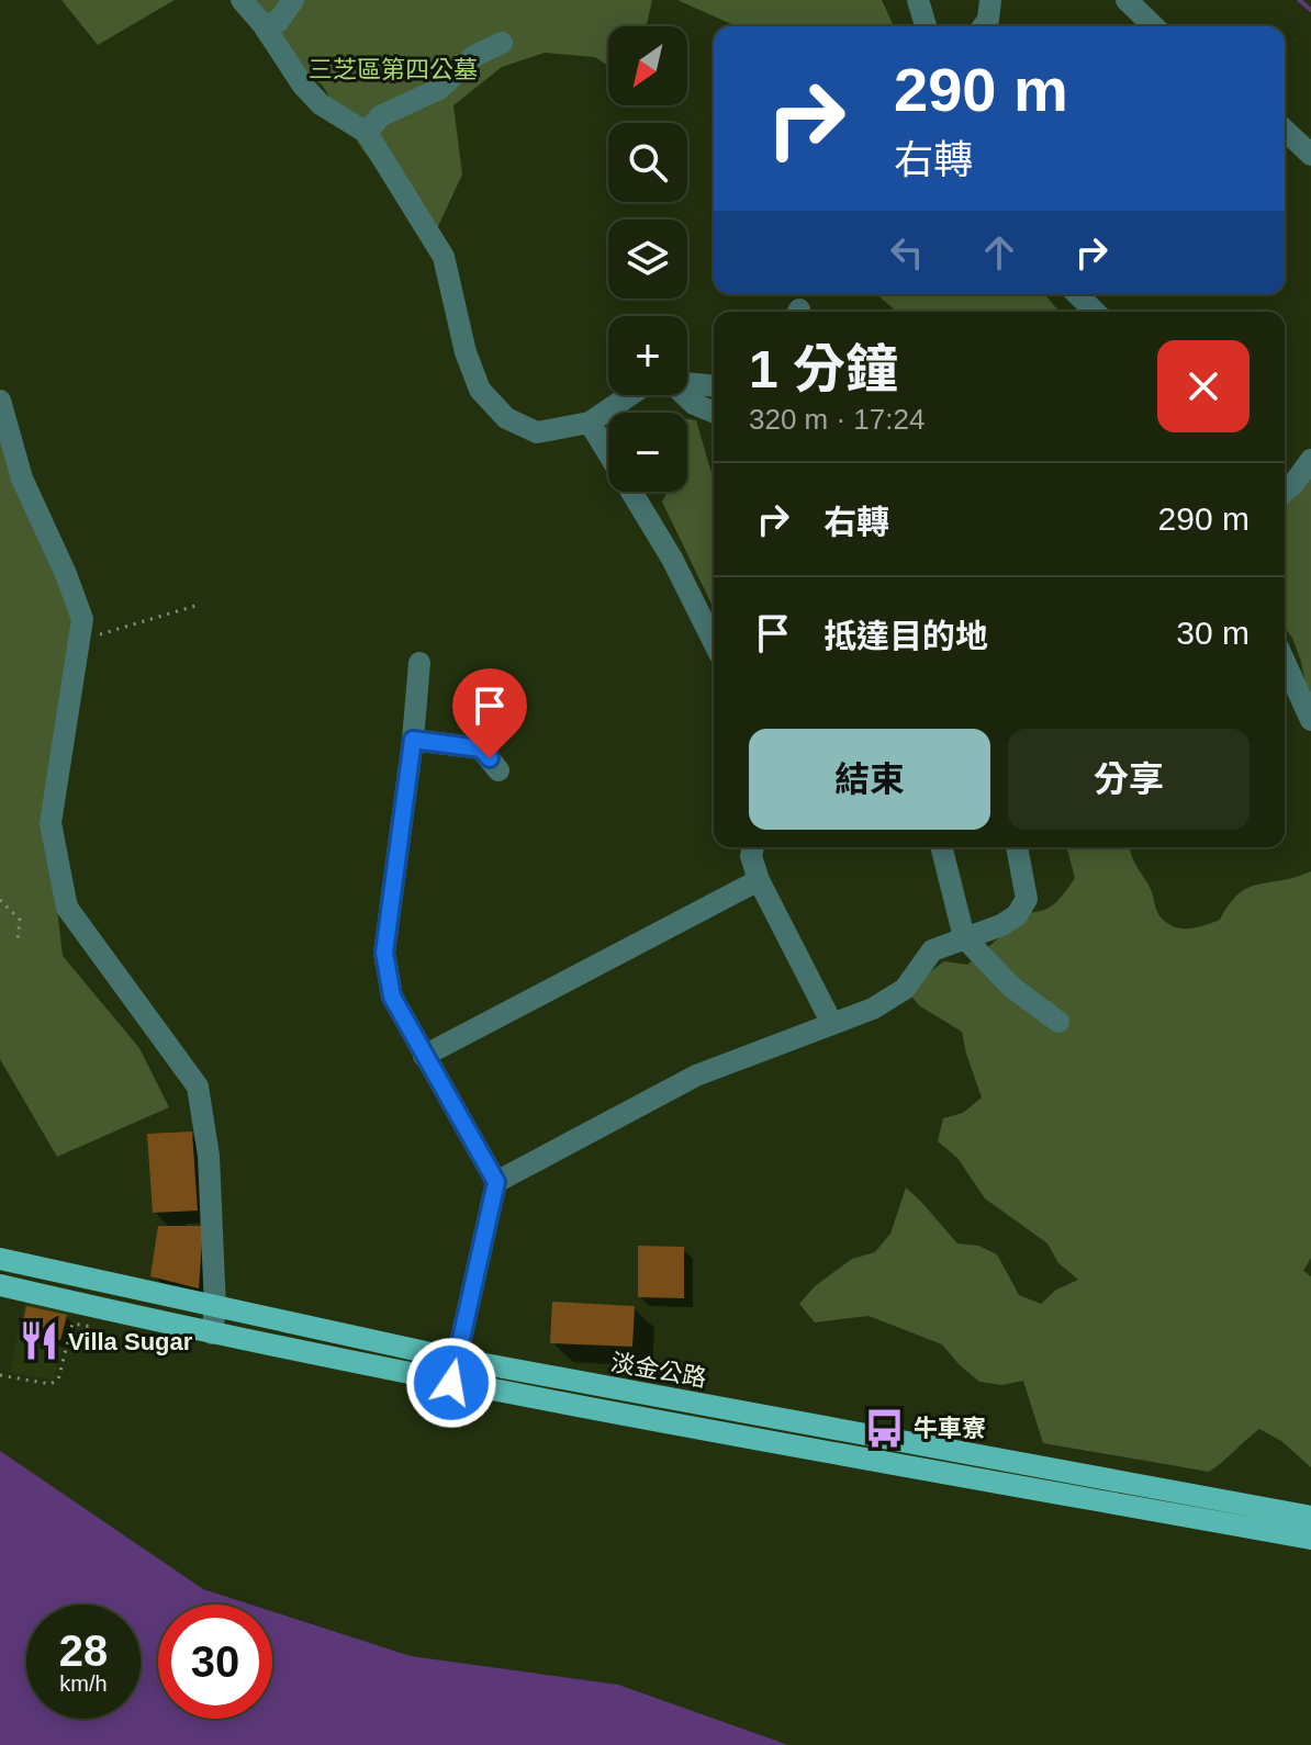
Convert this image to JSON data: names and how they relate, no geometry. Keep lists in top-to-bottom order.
{
  "streets": {
    "main road": ["淡金公路"]
  },
  "parks": ["三芝區第四公墓"],
  "places": {
    "restaurant": ["Villa Sugar"],
    "bus stop": ["牛車寮"]
  },
  "north": "bottom left",
  "page": {
    "map_buttons": ["+", "−"],
    "turn": ["290 m", "右轉"],
    "heading": ["1 分鐘", "320 m · 17:24"],
    "list": [
      {
        "name": "右轉",
        "value": "290 m"
      },
      {
        "name": "抵達目的地",
        "value": "30 m"
      }
    ],
    "buttons": ["結束", "分享"],
    "speed": "28 km/h",
    "limit": "30"
  }
}
